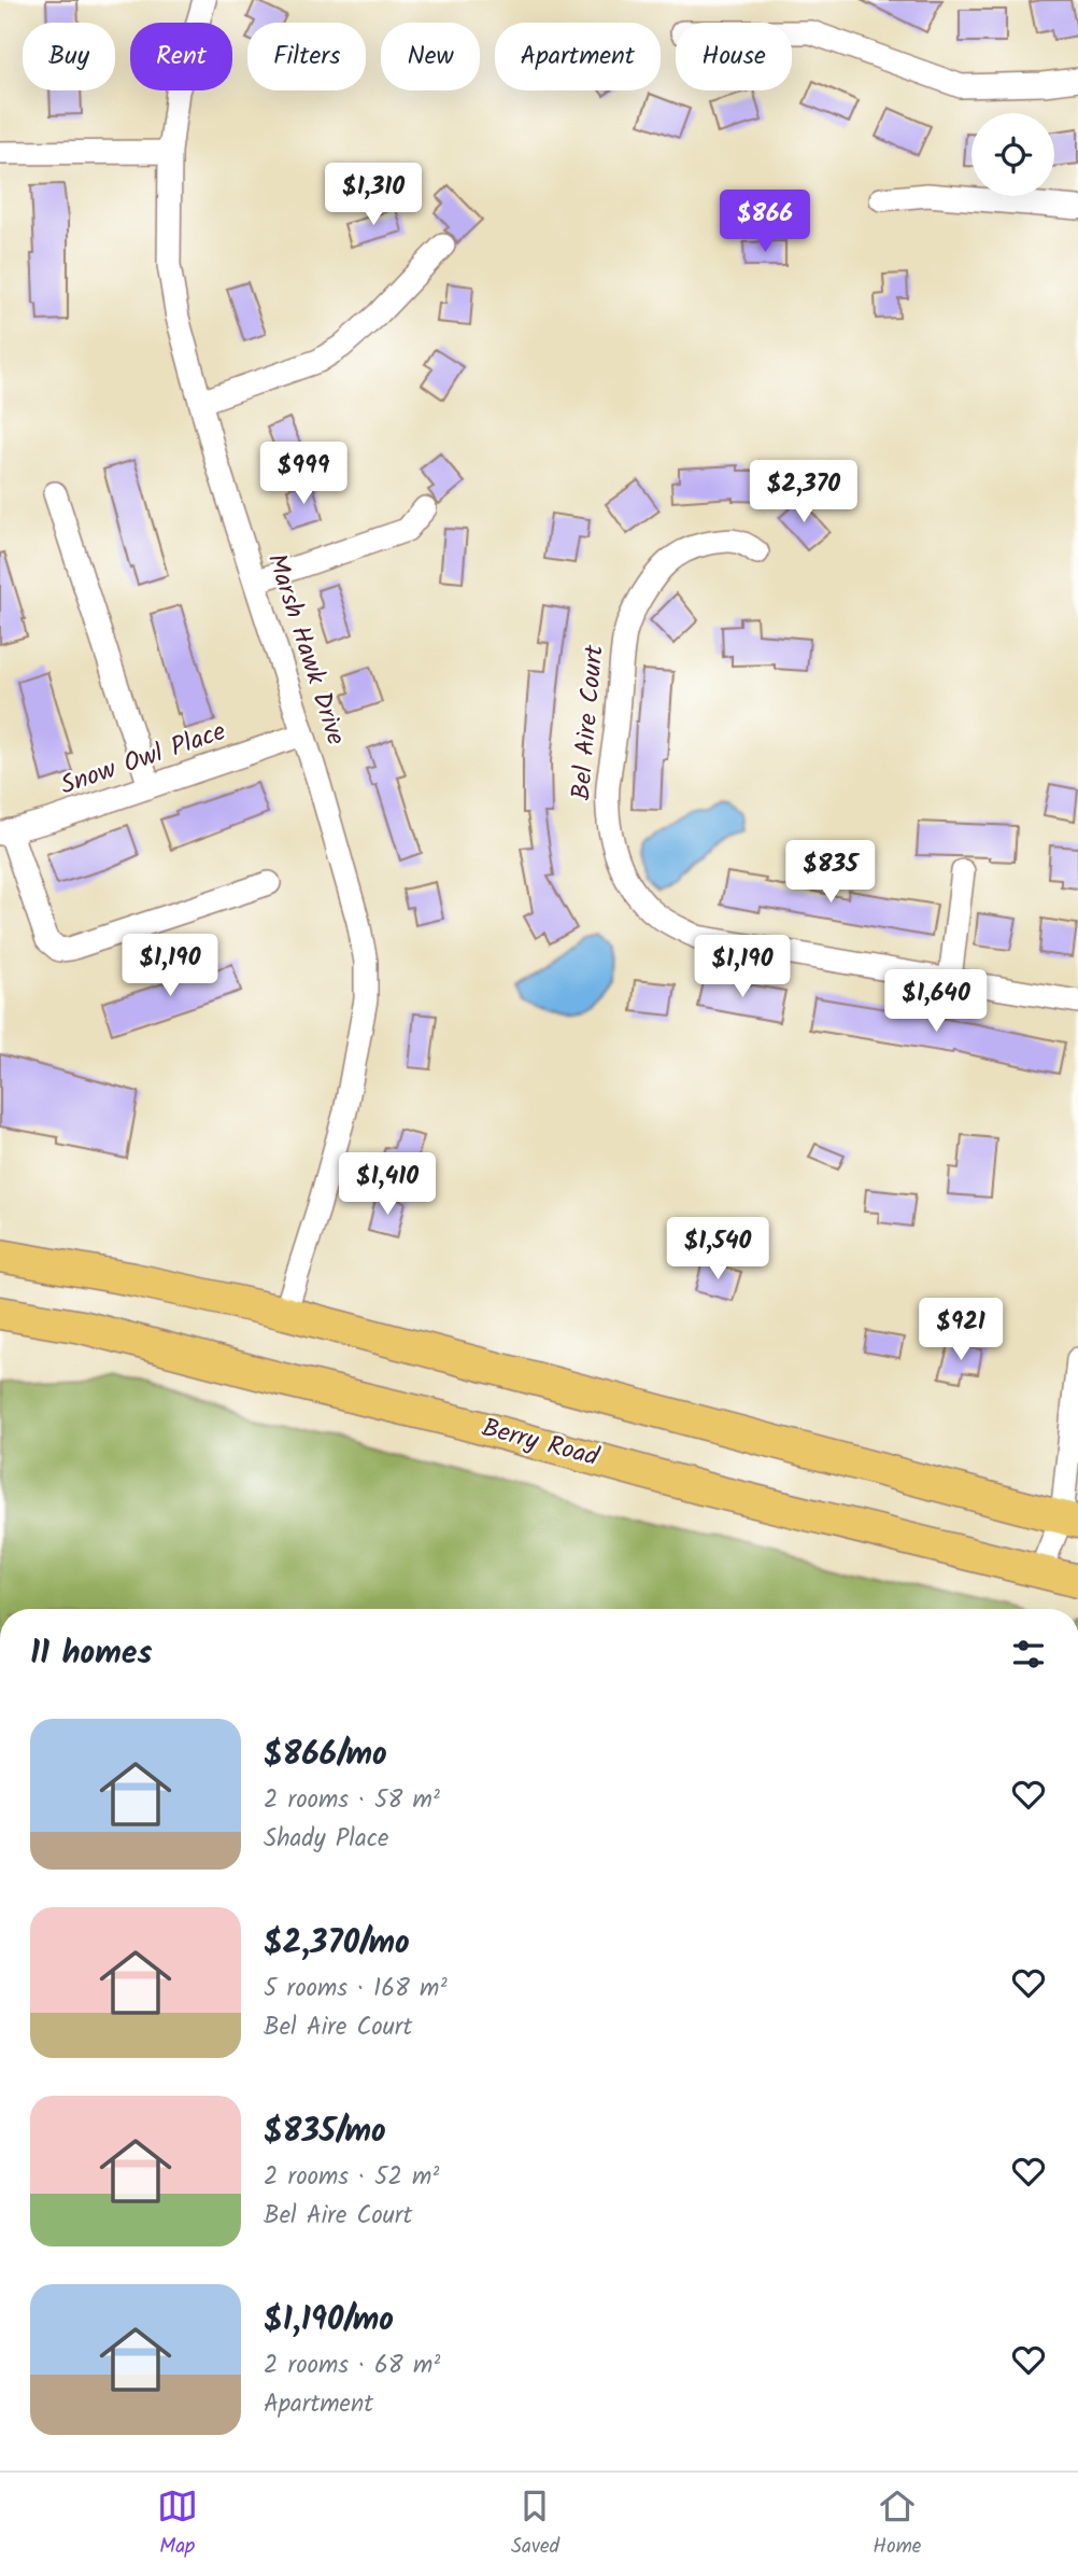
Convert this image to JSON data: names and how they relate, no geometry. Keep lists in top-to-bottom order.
{
  "streets": {
    "highway": ["Berry Road"],
    "street": ["Marsh Hawk Drive", "Bel Aire Court", "Snow Owl Place"]
  },
  "crossings": [
    ["Marsh Hawk Drive", "Snow Owl Place"]
  ],
  "page": {
    "chip": [
      "Buy",
      "Rent",
      "Filters",
      "New",
      "Apartment",
      "House"
    ],
    "price": [
      "$1,310",
      "$866",
      "$999",
      "$2,370",
      "$835",
      "$1,190",
      "$1,190",
      "$1,640",
      "$1,410",
      "$1,540",
      "$921"
    ],
    "heading": "11 homes",
    "list": [
      {
        "name": "$866/mo",
        "note": "2 rooms · 58 m² · Shady Place"
      },
      {
        "name": "$2,370/mo",
        "note": "5 rooms · 168 m² · Bel Aire Court"
      },
      {
        "name": "$835/mo",
        "note": "2 rooms · 52 m² · Bel Aire Court"
      },
      {
        "name": "$1,190/mo",
        "note": "2 rooms · 68 m² · Apartment"
      }
    ],
    "tabs": ["Map", "Saved", "Home"]
  }
}
